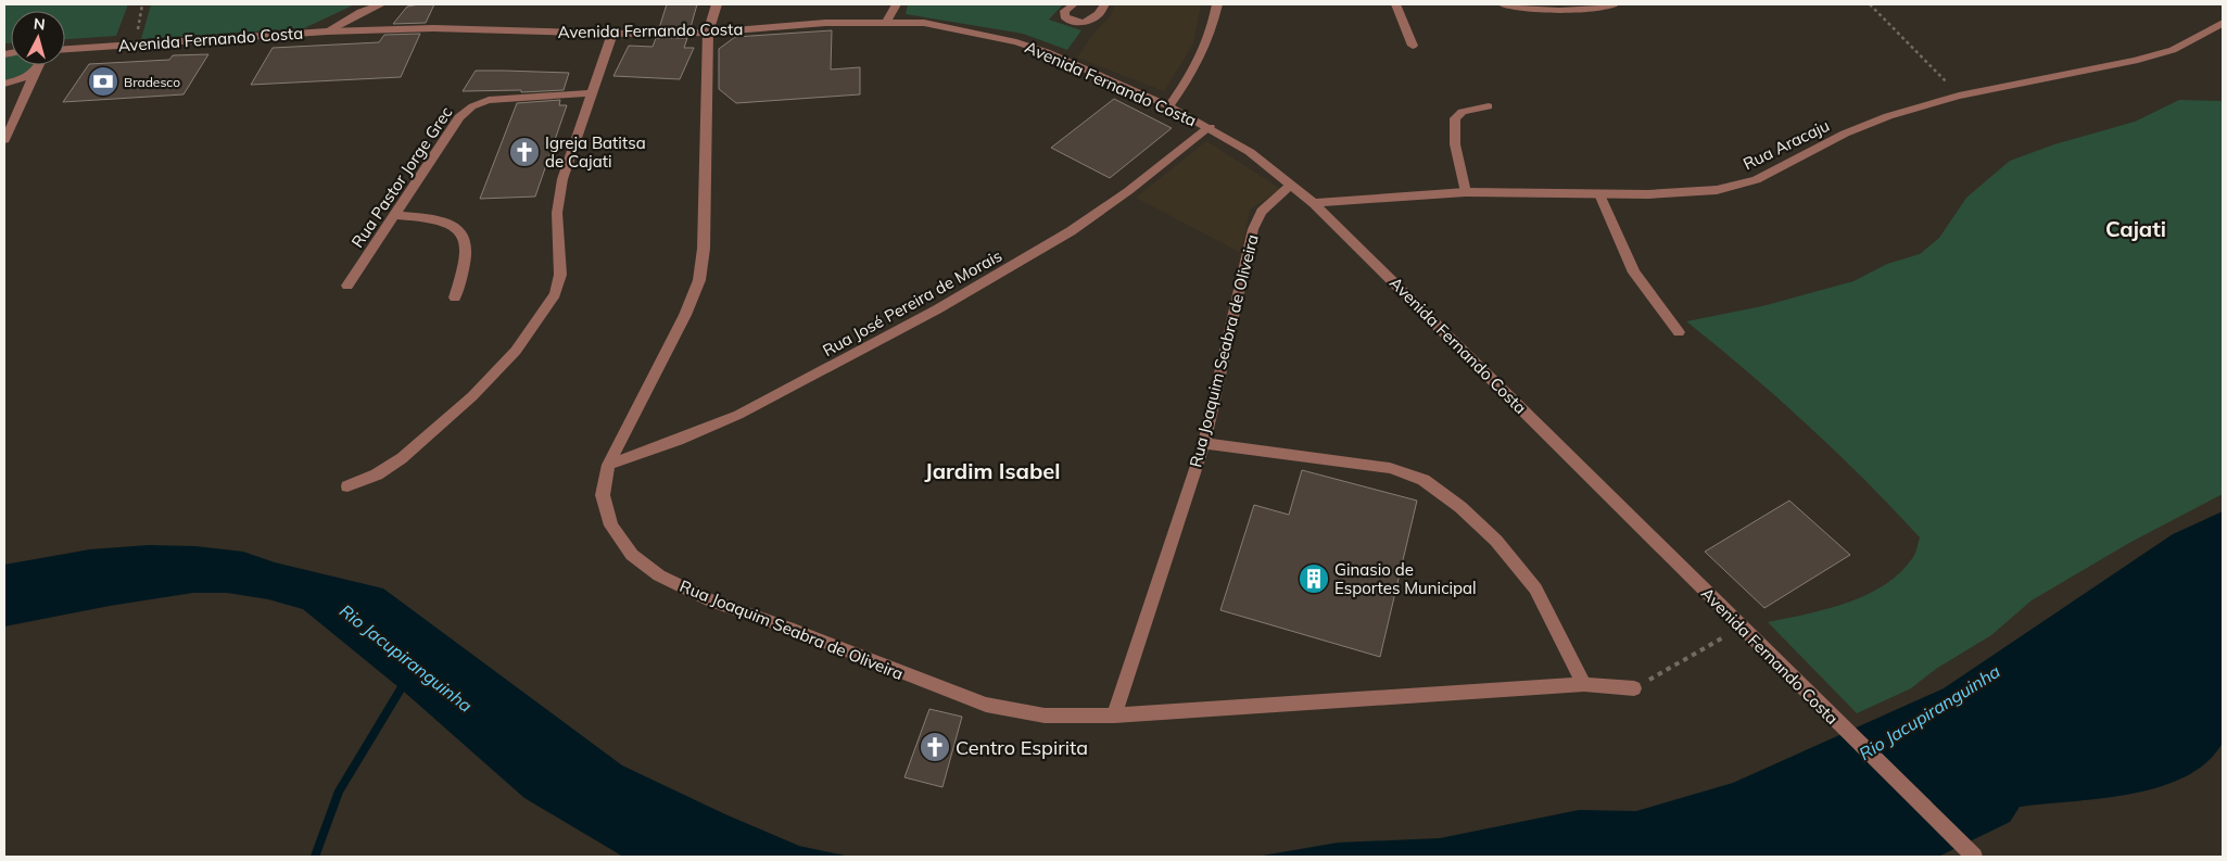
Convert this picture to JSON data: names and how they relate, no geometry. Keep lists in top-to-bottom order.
{
  "streets": {
    "street": [
      "Avenida Fernando Costa",
      "Rua Aracaju",
      "Rua Pastor Jorge Grec",
      "Rua José Pereira de Morais",
      "Rua Joaquim Seabra de Oliveira"
    ]
  },
  "crossings": [
    ["Avenida Fernando Costa", "Rua Aracaju"],
    ["Avenida Fernando Costa", "Rua José Pereira de Morais"],
    ["Avenida Fernando Costa", "Rua Joaquim Seabra de Oliveira"],
    ["Rua José Pereira de Morais", "Rua Joaquim Seabra de Oliveira"]
  ],
  "districts": ["Cajati", "Jardim Isabel"],
  "water": ["Rio Jacupiranguinha"],
  "places": {
    "bank": ["Bradesco"],
    "church": ["Igreja Batitsa de Cajati", "Centro Espirita"],
    "building": ["Ginasio de Esportes Municipal"]
  },
  "north": "top"
}
